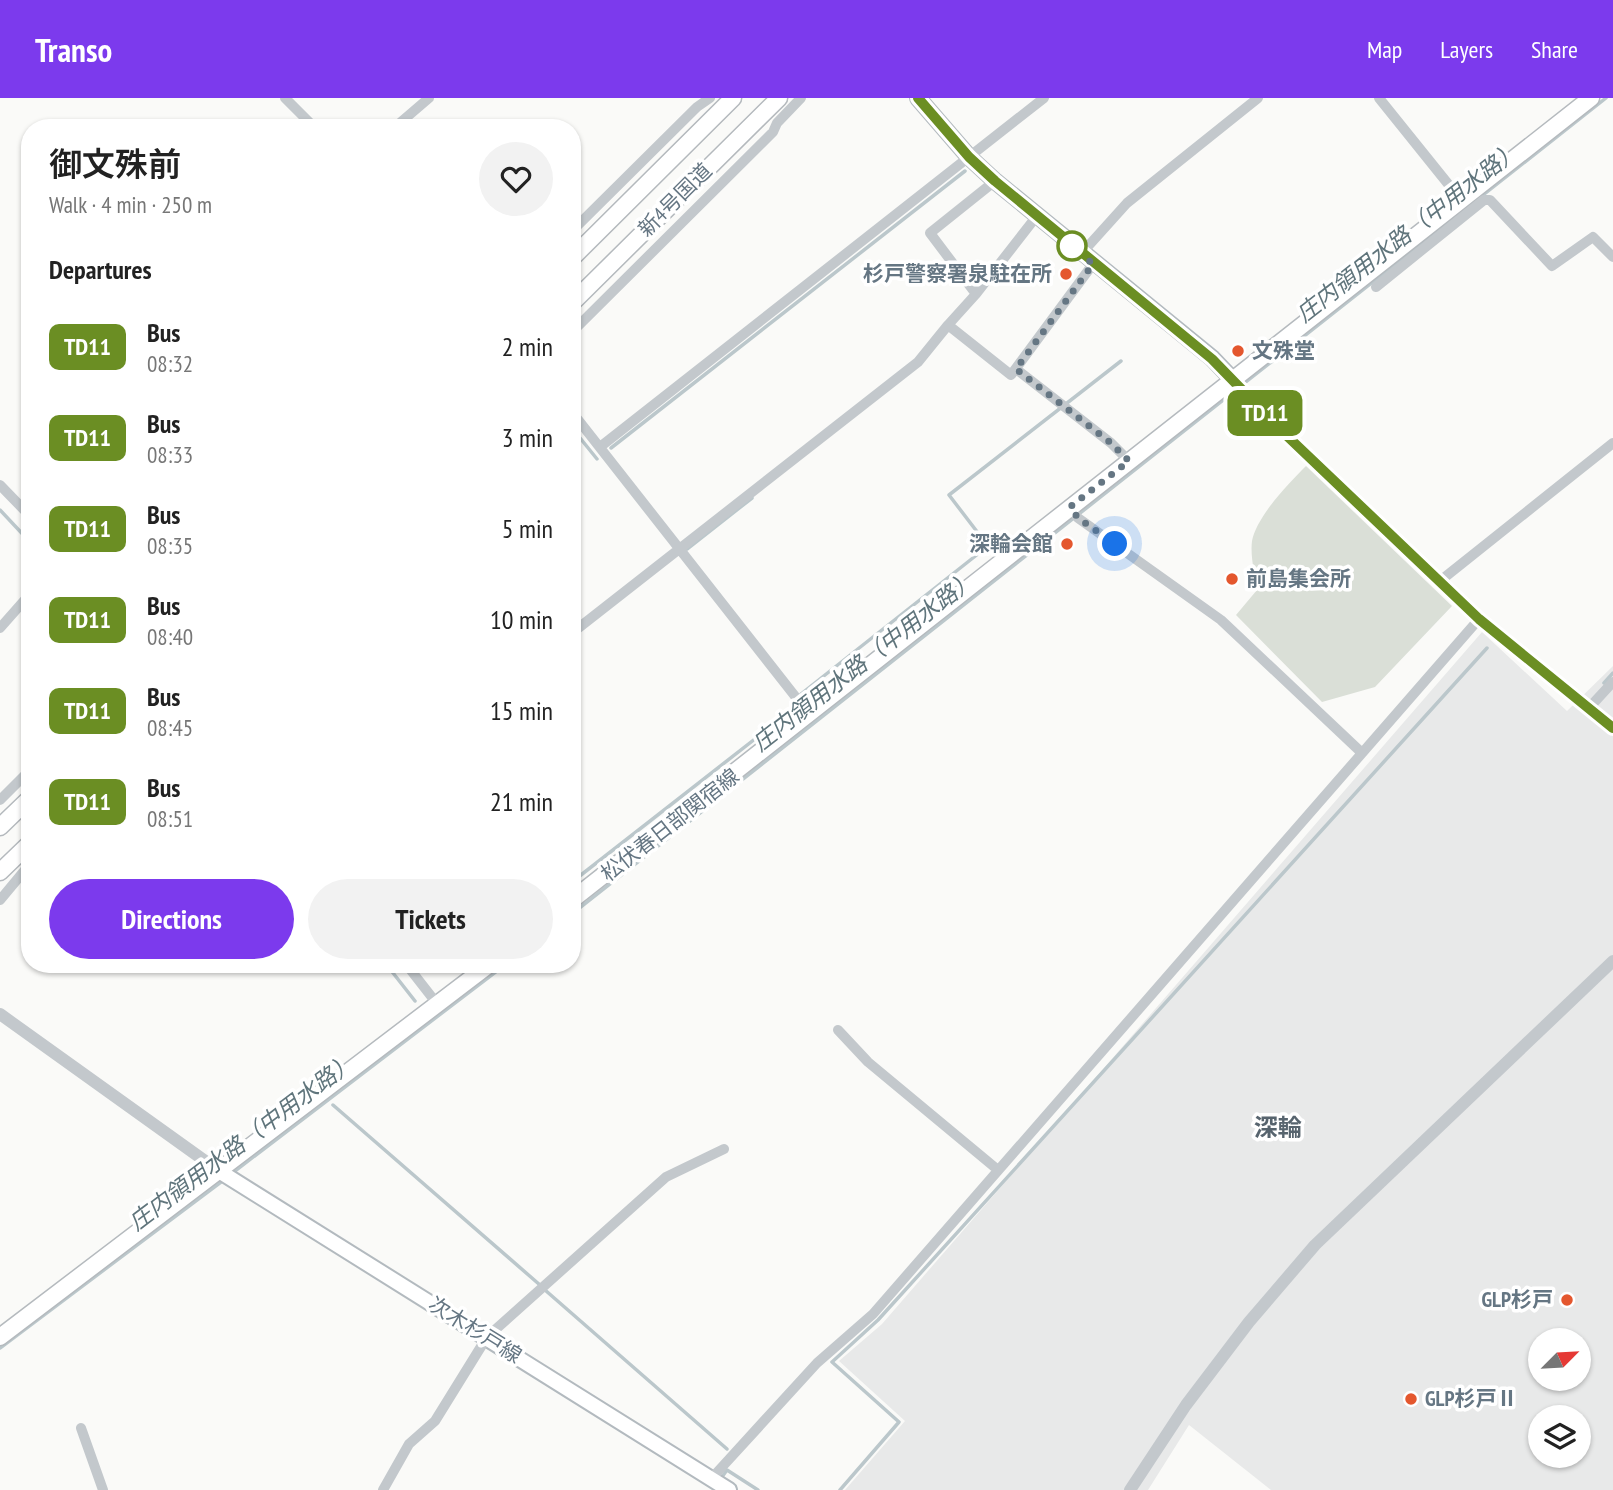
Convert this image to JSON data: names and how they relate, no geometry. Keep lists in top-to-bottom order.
{
  "streets": {
    "main road": ["新4号国道", "松伏春日部関宿線", "次木杉戸線"]
  },
  "districts": ["深輪"],
  "water": ["庄内領用水路（中用水路）"],
  "places": [
    "杉戸警察署泉駐在所",
    "文殊堂",
    "深輪会館",
    "前島集会所",
    "GLP杉戸",
    "GLP杉戸Ⅱ"
  ],
  "lines": ["bus line TD11"],
  "north": "top right",
  "page": {
    "header": "Transo",
    "nav": ["Map", "Layers", "Share"],
    "on_map": "TD11",
    "heading": [
      ["御文殊前", "Walk · 4 min · 250 m"],
      "Departures"
    ],
    "list": [
      {
        "mark": "TD11",
        "name": "Bus",
        "note": "08:32",
        "value": "2 min"
      },
      {
        "mark": "TD11",
        "name": "Bus",
        "note": "08:33",
        "value": "3 min"
      },
      {
        "mark": "TD11",
        "name": "Bus",
        "note": "08:35",
        "value": "5 min"
      },
      {
        "mark": "TD11",
        "name": "Bus",
        "note": "08:40",
        "value": "10 min"
      },
      {
        "mark": "TD11",
        "name": "Bus",
        "note": "08:45",
        "value": "15 min"
      },
      {
        "mark": "TD11",
        "name": "Bus",
        "note": "08:51",
        "value": "21 min"
      }
    ],
    "buttons": ["Directions", "Tickets"]
  }
}
